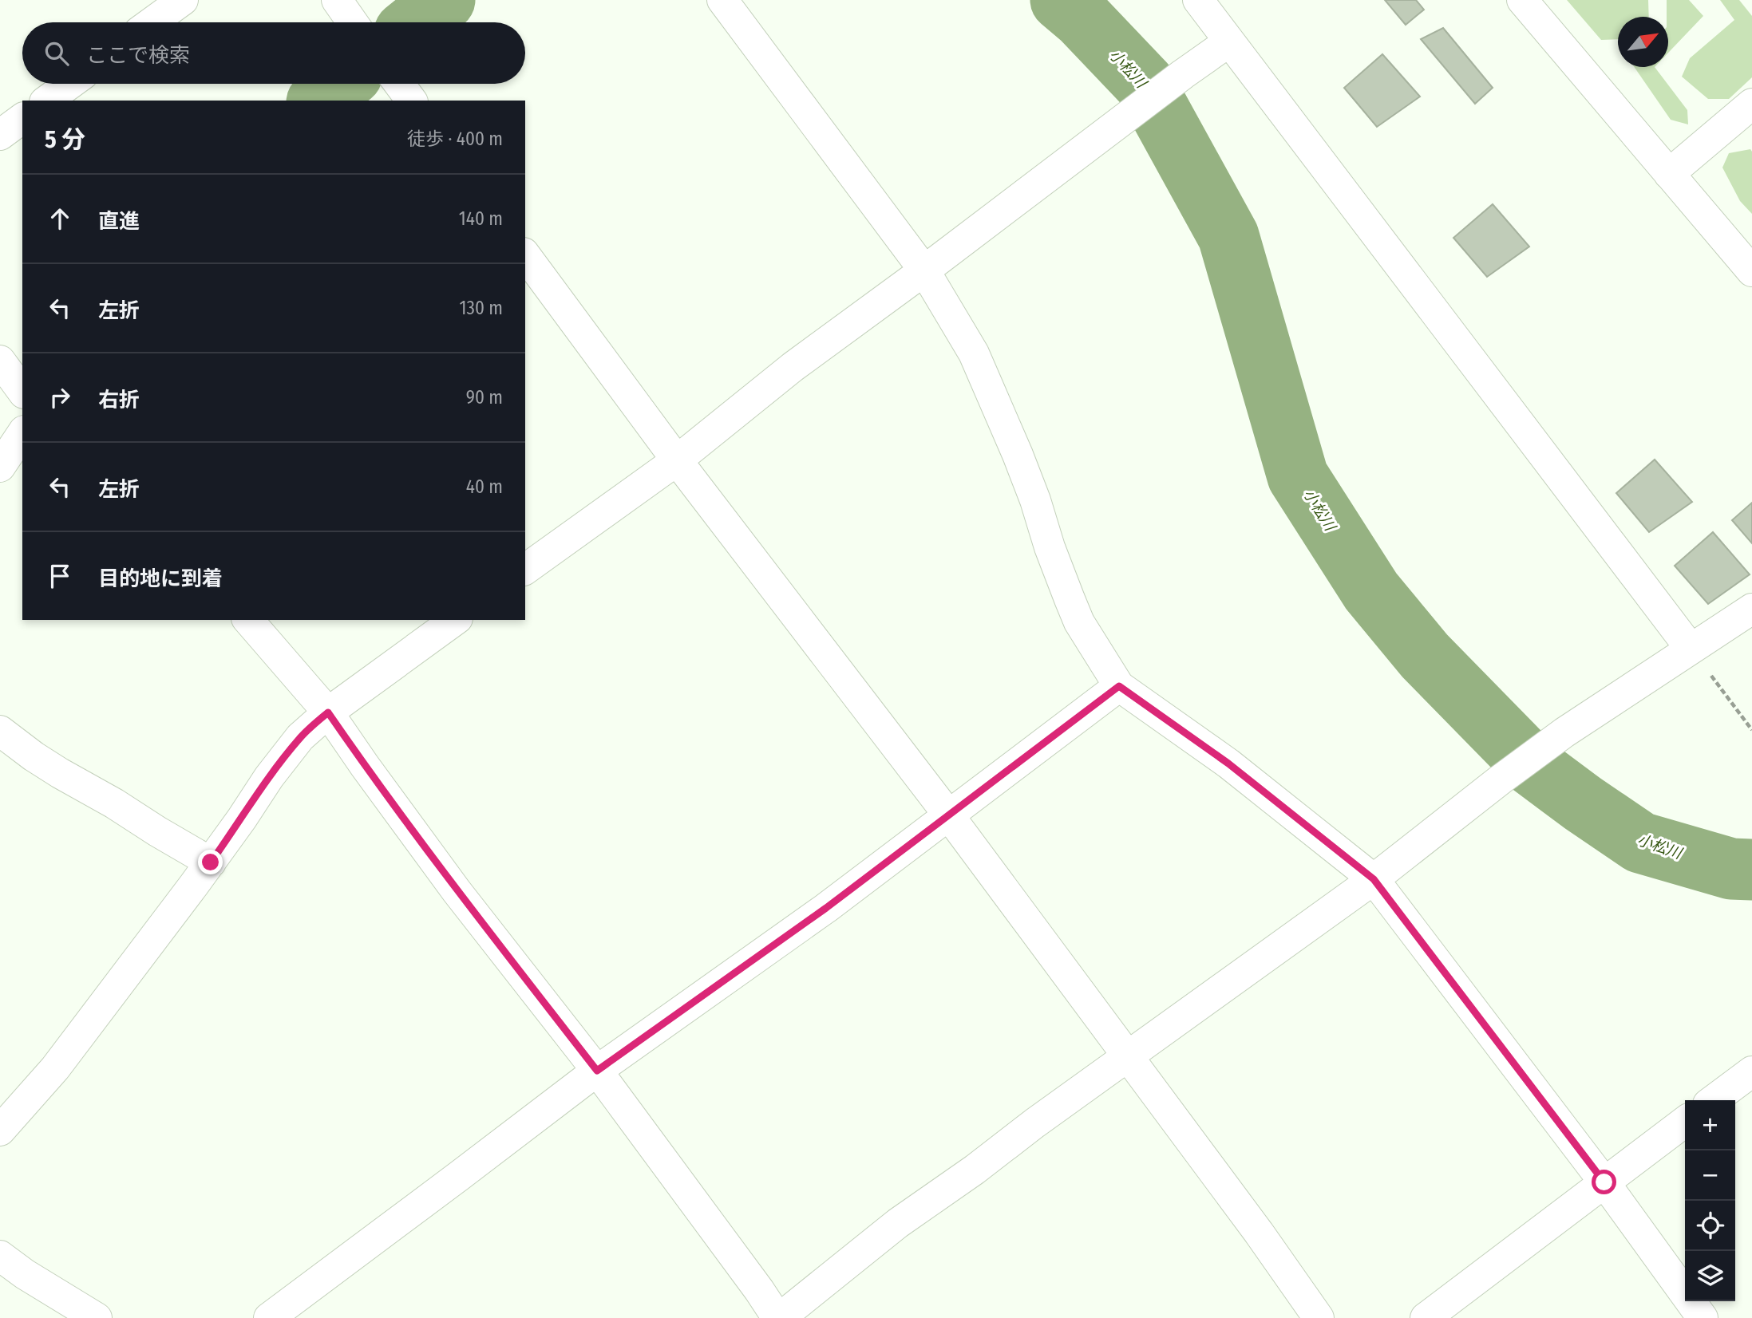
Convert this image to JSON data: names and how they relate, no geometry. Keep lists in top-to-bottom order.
{
  "water": ["小松川"],
  "north": "top right",
  "page": {
    "search": "ここで検索",
    "heading": ["5 分", "徒歩 · 400 m"],
    "list": [
      ["直進", "140 m"],
      ["左折", "130 m"],
      ["右折", "90 m"],
      ["左折", "40 m"],
      "目的地に到着"
    ],
    "map_buttons": ["+", "−"]
  }
}
